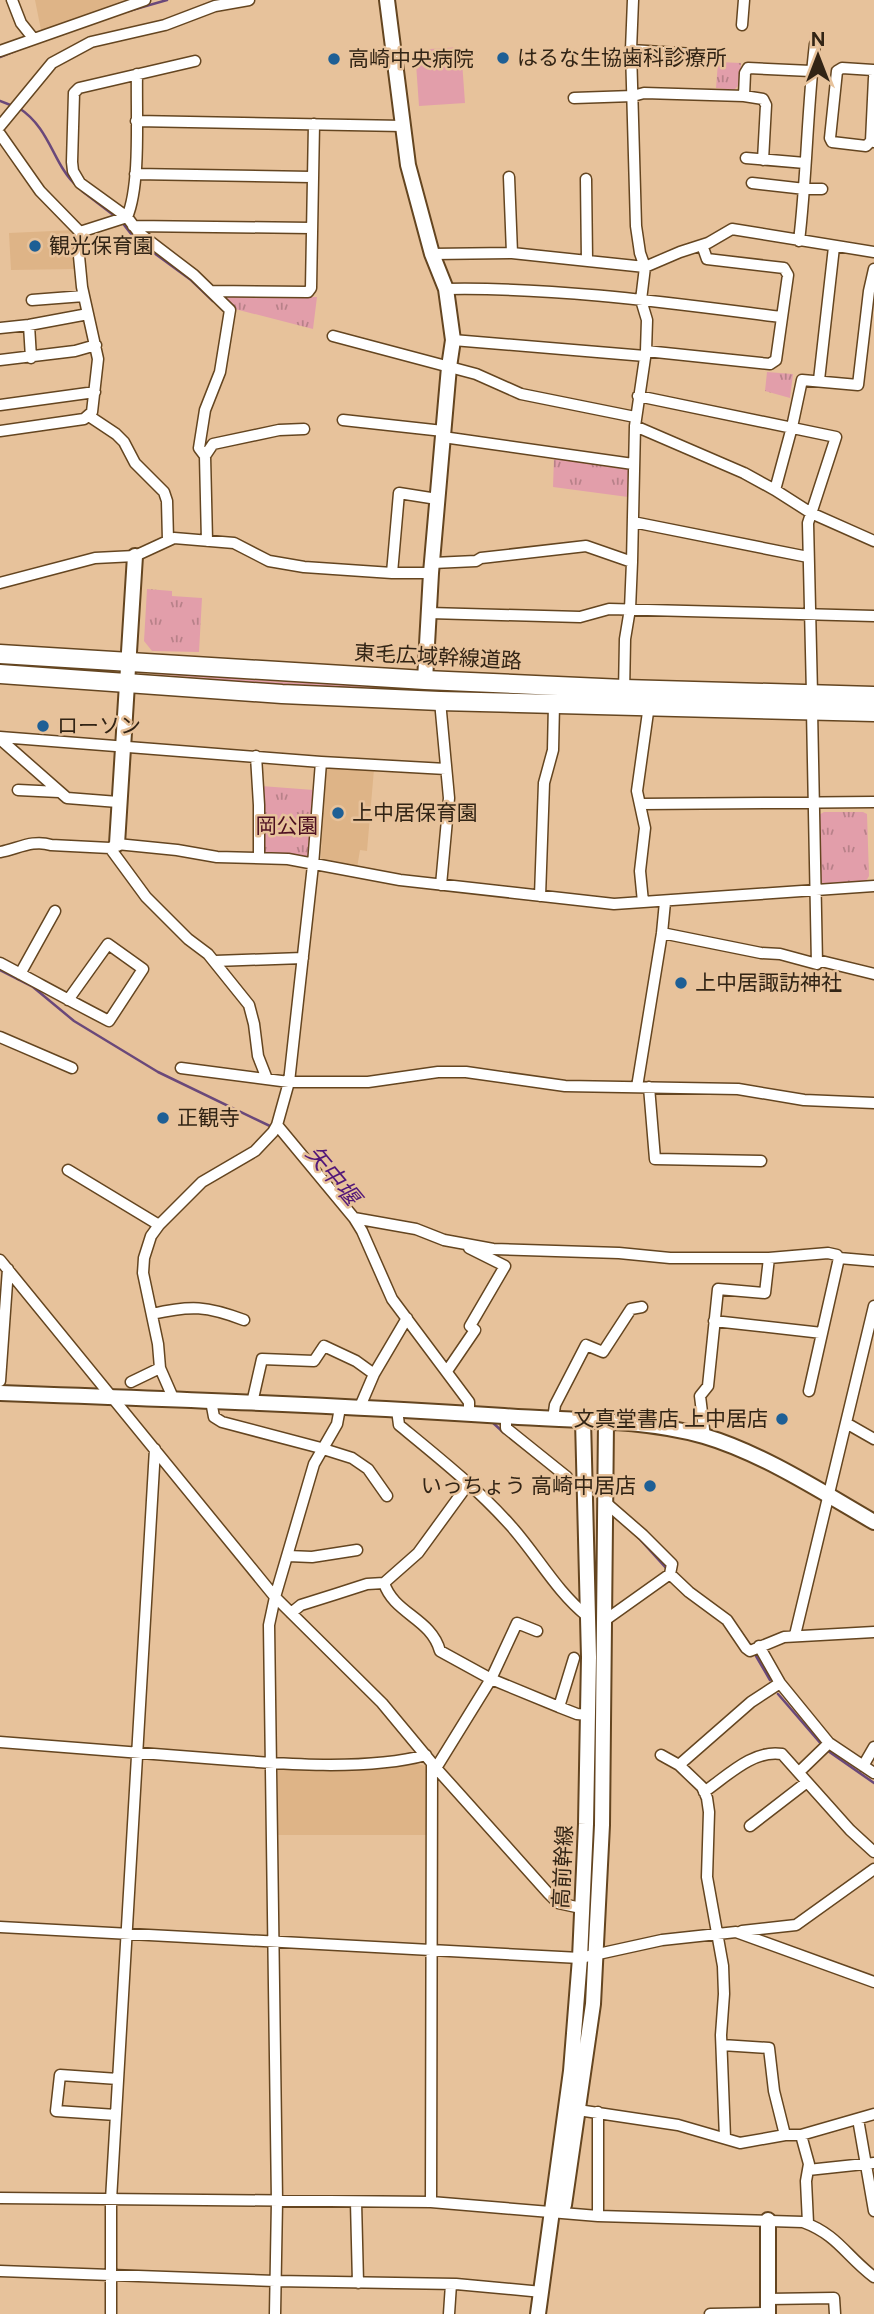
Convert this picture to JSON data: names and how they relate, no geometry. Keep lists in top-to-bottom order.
{
  "streets": {
    "highway": ["東毛広域幹線道路"],
    "street": ["高前幹線"]
  },
  "water": ["矢中堰"],
  "parks": ["岡公園"],
  "places": [
    "はるな生協歯科診療所",
    "高崎中央病院",
    "観光保育園",
    "ローソン",
    "上中居保育園",
    "上中居諏訪神社",
    "正観寺",
    "文真堂書店 上中居店",
    "いっちょう 高崎中居店"
  ],
  "north": "top"
}
